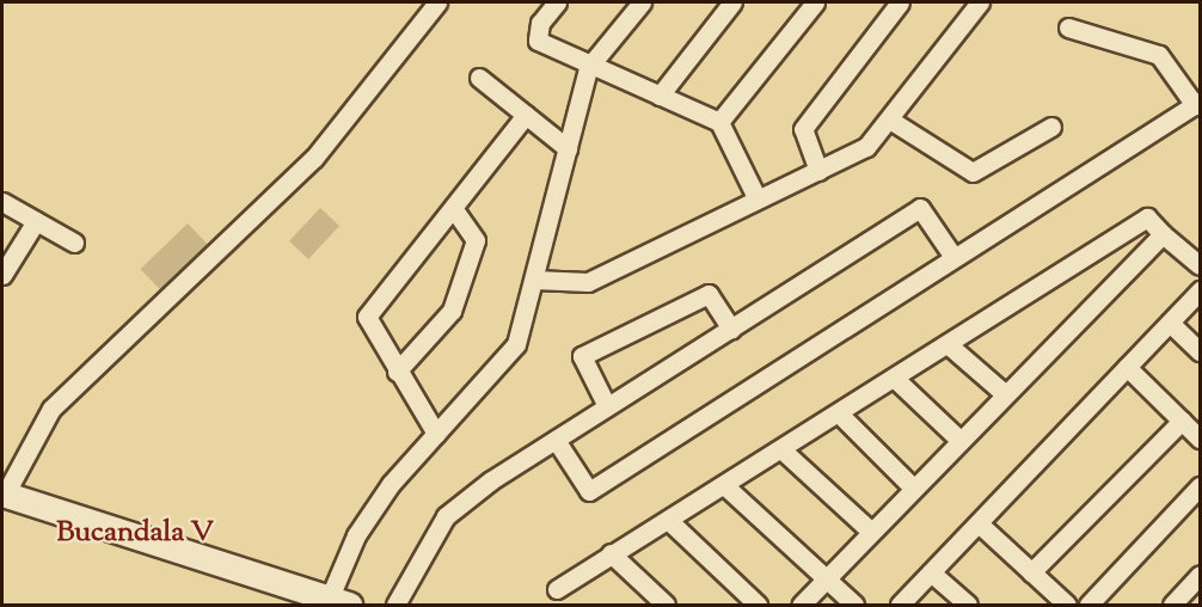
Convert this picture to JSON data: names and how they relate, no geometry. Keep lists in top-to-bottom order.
{
  "districts": ["Bucandala V"]
}
